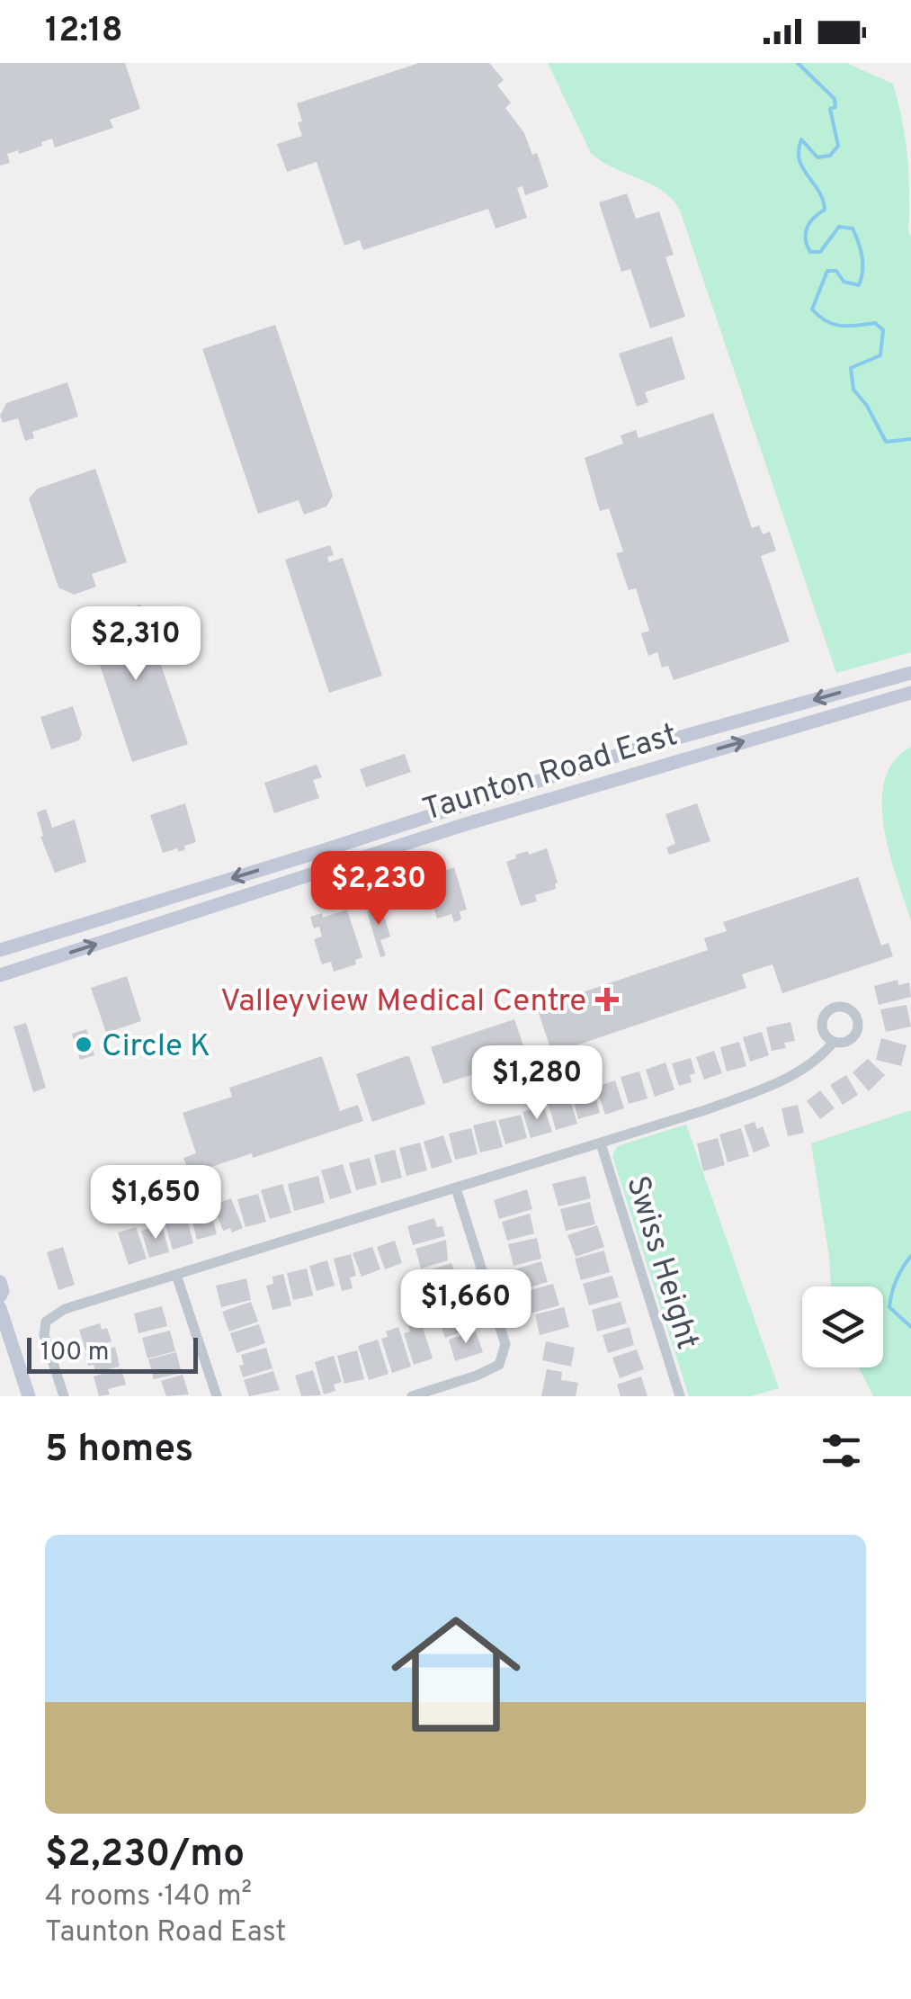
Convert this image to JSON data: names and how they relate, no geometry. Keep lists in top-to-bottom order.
{
  "streets": {
    "main road": ["Taunton Road East"],
    "street": ["Swiss Height"]
  },
  "places": {
    "health": ["Valleyview Medical Centre"],
    "other": ["Circle K"]
  },
  "scale_bar": "100 m",
  "page": {
    "status": "12:18",
    "price": [
      "$2,310",
      "$2,230",
      "$1,280",
      "$1,650",
      "$1,660"
    ],
    "scale": "100 m",
    "heading": "5 homes",
    "list": [
      {
        "name": "$2,230/mo",
        "note": "4 rooms · 140 m² · Taunton Road East"
      }
    ]
  }
}
